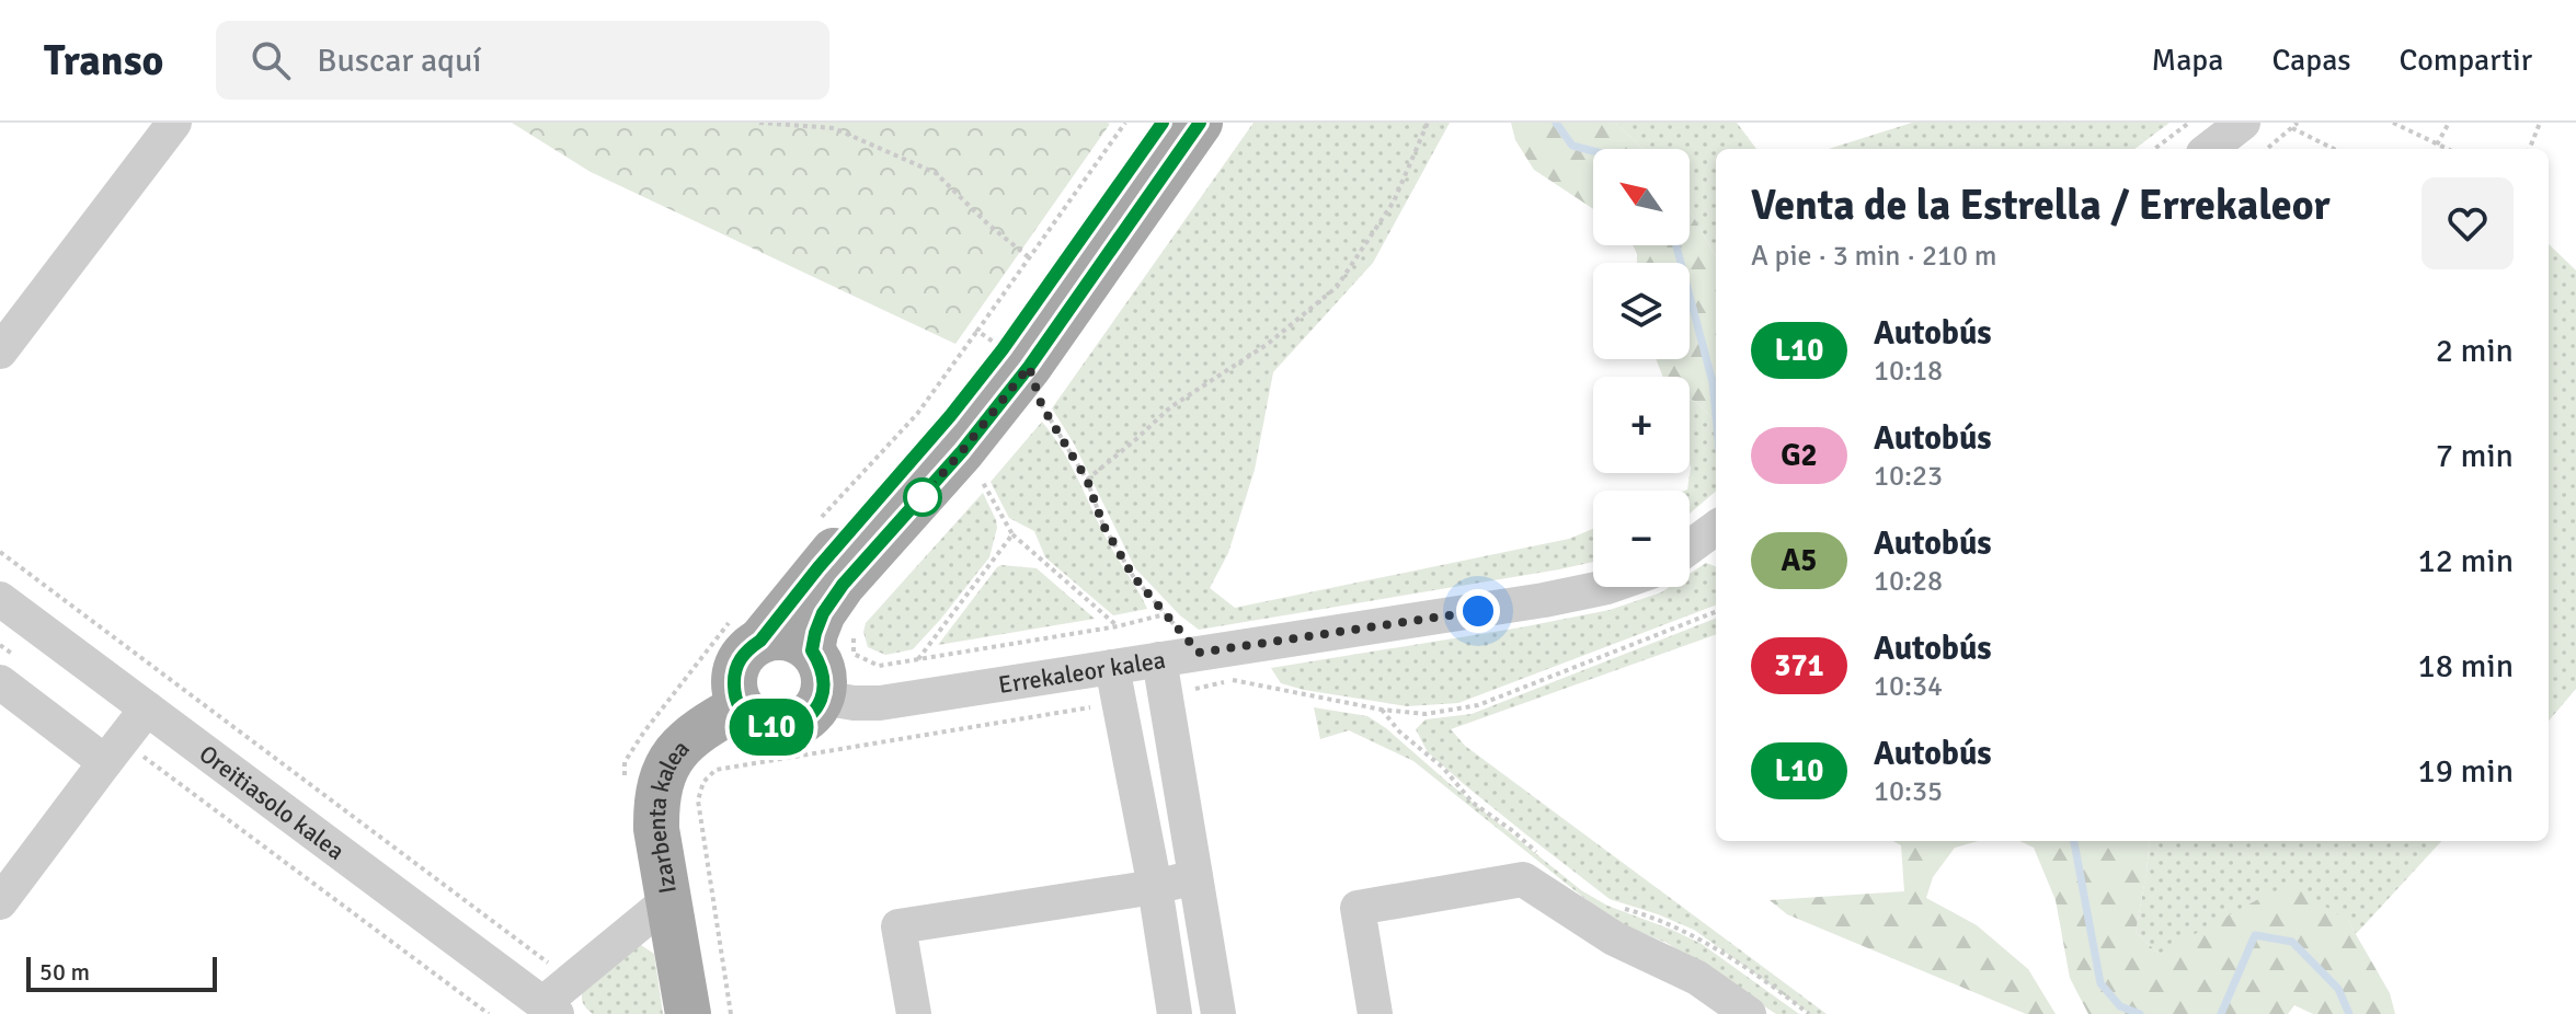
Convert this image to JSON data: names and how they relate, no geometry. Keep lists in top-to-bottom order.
{
  "streets": {
    "main road": ["Izarbenta kalea"],
    "street": ["Errekaleor kalea", "Oreitiasolo kalea"]
  },
  "crossings": [
    ["Errekaleor kalea", "Izarbenta kalea"],
    ["Oreitiasolo kalea", "Izarbenta kalea"]
  ],
  "lines": ["bus line L10"],
  "scale_bar": "50 m",
  "north": "top left",
  "page": {
    "header": "Transo",
    "search": "Buscar aquí",
    "nav": ["Mapa", "Capas", "Compartir"],
    "on_map": "L10",
    "map_buttons": ["+", "−"],
    "heading": ["Venta de la Estrella / Errekaleor", "A pie · 3 min · 210 m"],
    "list": [
      {
        "mark": "L10",
        "name": "Autobús",
        "note": "10:18",
        "value": "2 min"
      },
      {
        "mark": "G2",
        "name": "Autobús",
        "note": "10:23",
        "value": "7 min"
      },
      {
        "mark": "A5",
        "name": "Autobús",
        "note": "10:28",
        "value": "12 min"
      },
      {
        "mark": "371",
        "name": "Autobús",
        "note": "10:34",
        "value": "18 min"
      },
      {
        "mark": "L10",
        "name": "Autobús",
        "note": "10:35",
        "value": "19 min"
      }
    ],
    "scale": "50 m"
  }
}
